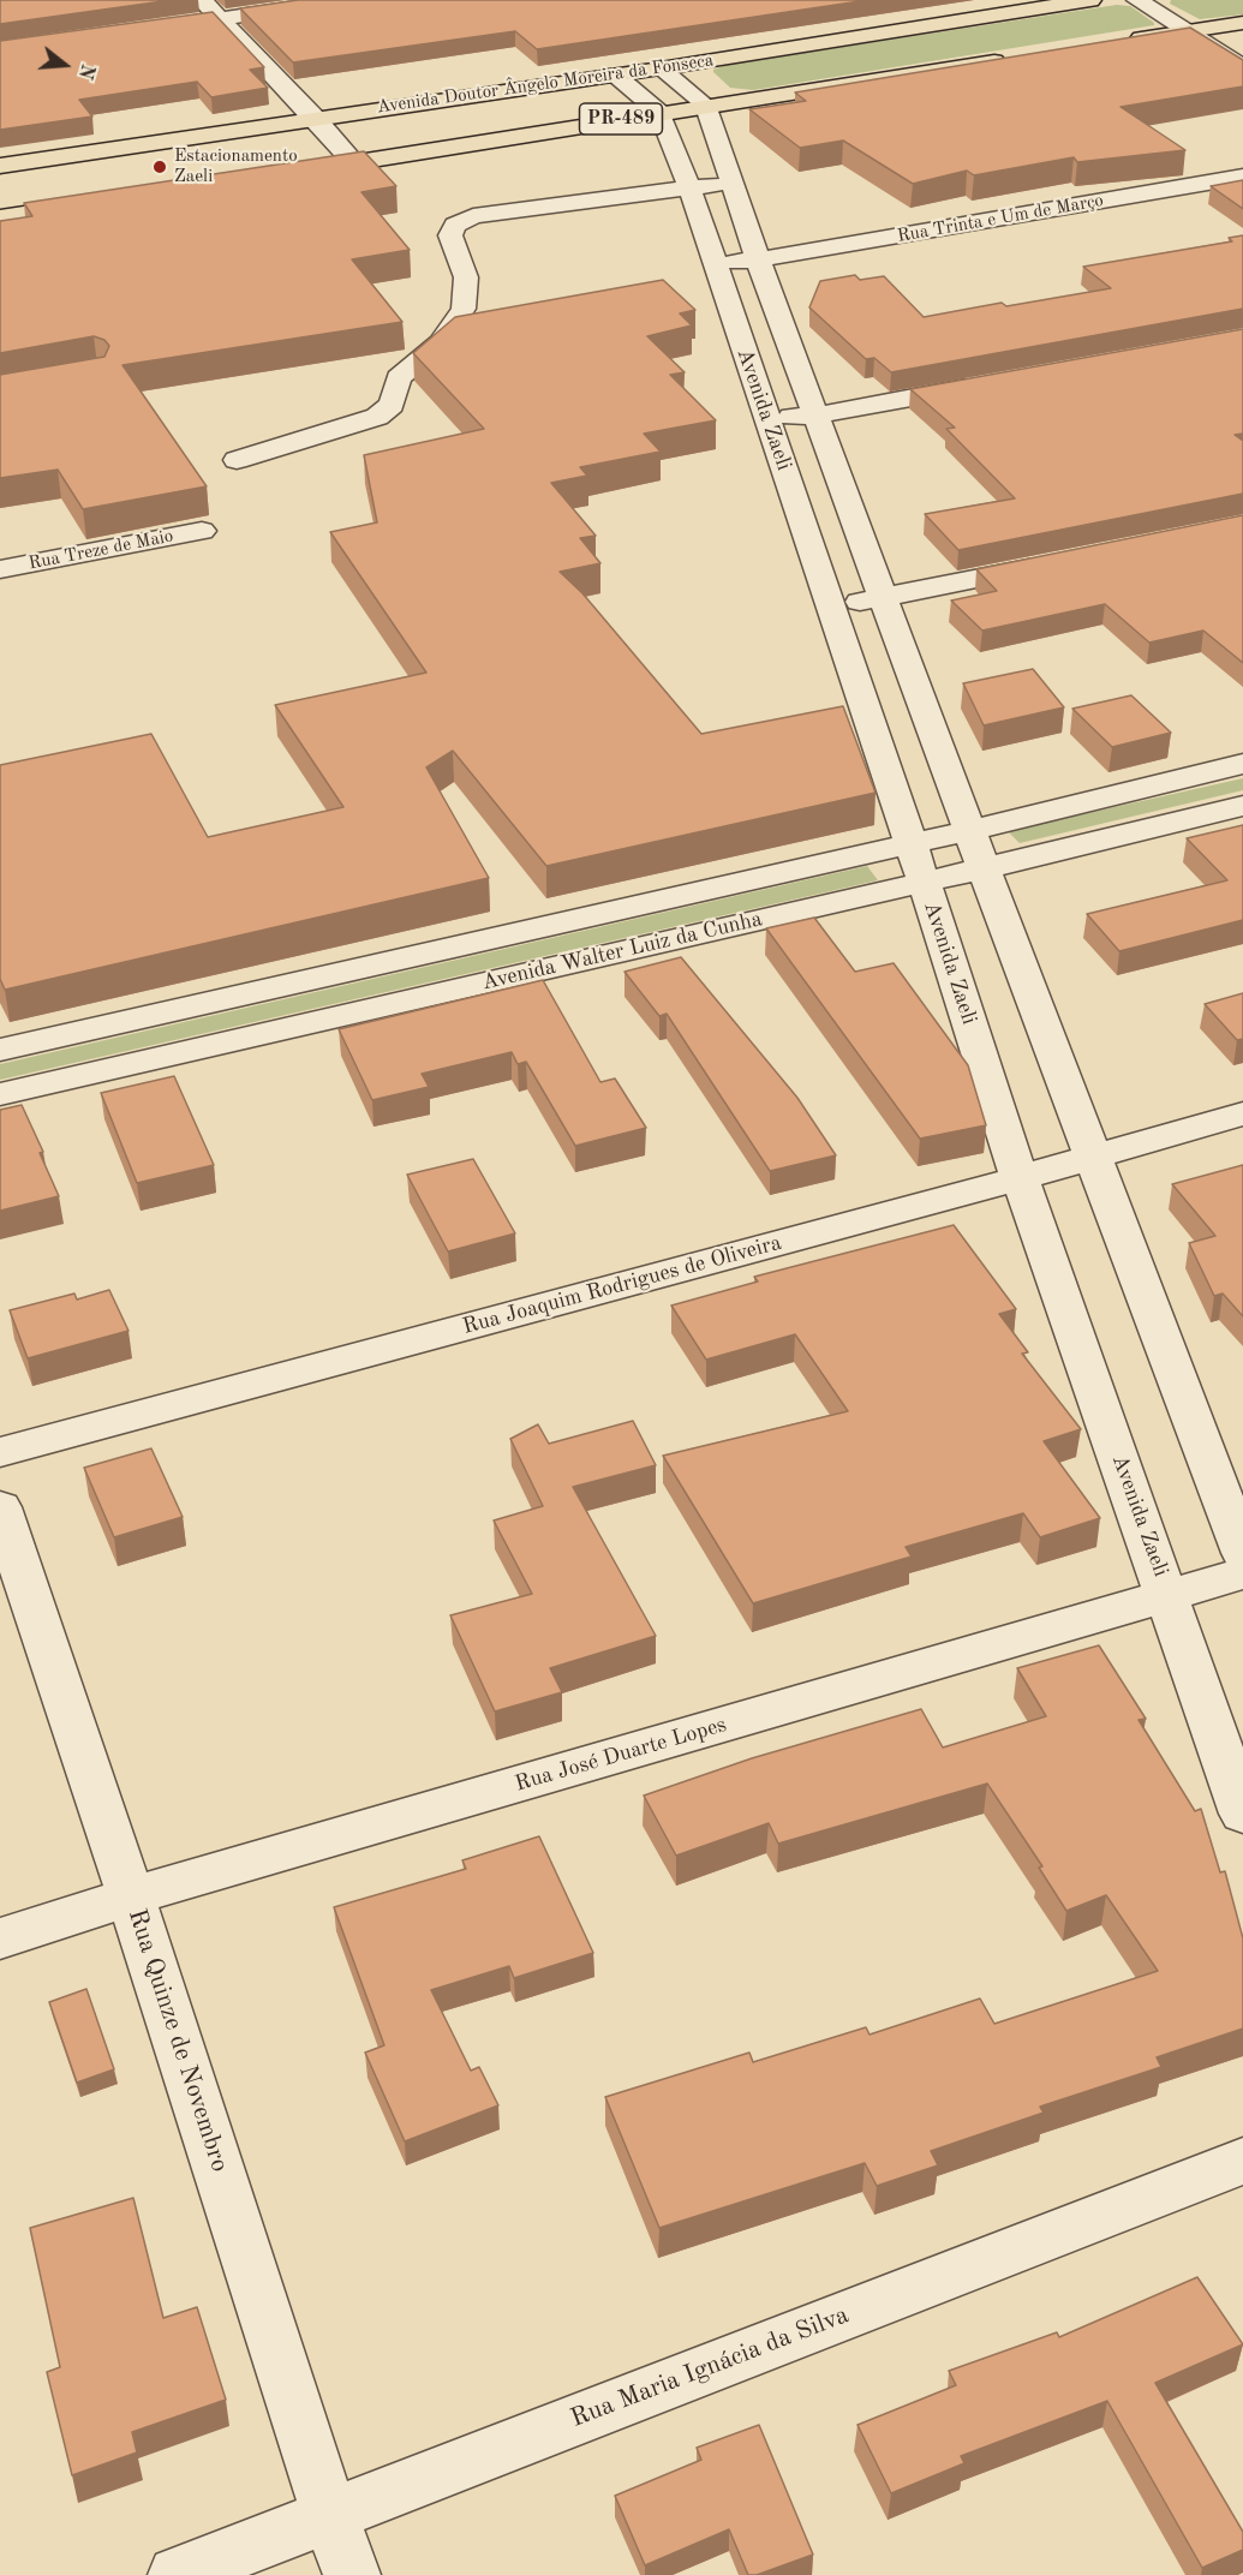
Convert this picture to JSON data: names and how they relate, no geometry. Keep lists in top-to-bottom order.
{
  "streets": {
    "main road": ["Avenida Doutor Ângelo Moreira da Fonseca", "PR-489"],
    "street": [
      "Rua Trinta e Um de Março",
      "Avenida Zaeli",
      "Rua Treze de Maio",
      "Avenida Walter Luiz da Cunha",
      "Rua Joaquim Rodrigues de Oliveira",
      "Rua José Duarte Lopes",
      "Rua Quinze de Novembro",
      "Rua Maria Ignácia da Silva"
    ]
  },
  "crossings": [
    ["Avenida Doutor Ângelo Moreira da Fonseca", "Avenida Zaeli"],
    ["Rua Trinta e Um de Março", "Avenida Zaeli"],
    ["Avenida Zaeli", "Avenida Walter Luiz da Cunha"],
    ["Avenida Zaeli", "Rua Joaquim Rodrigues de Oliveira"],
    ["Avenida Zaeli", "Rua José Duarte Lopes"],
    ["Rua José Duarte Lopes", "Rua Quinze de Novembro"],
    ["Rua Quinze de Novembro", "Rua Maria Ignácia da Silva"]
  ],
  "places": ["Estacionamento Zaeli"],
  "north": "right"
}
